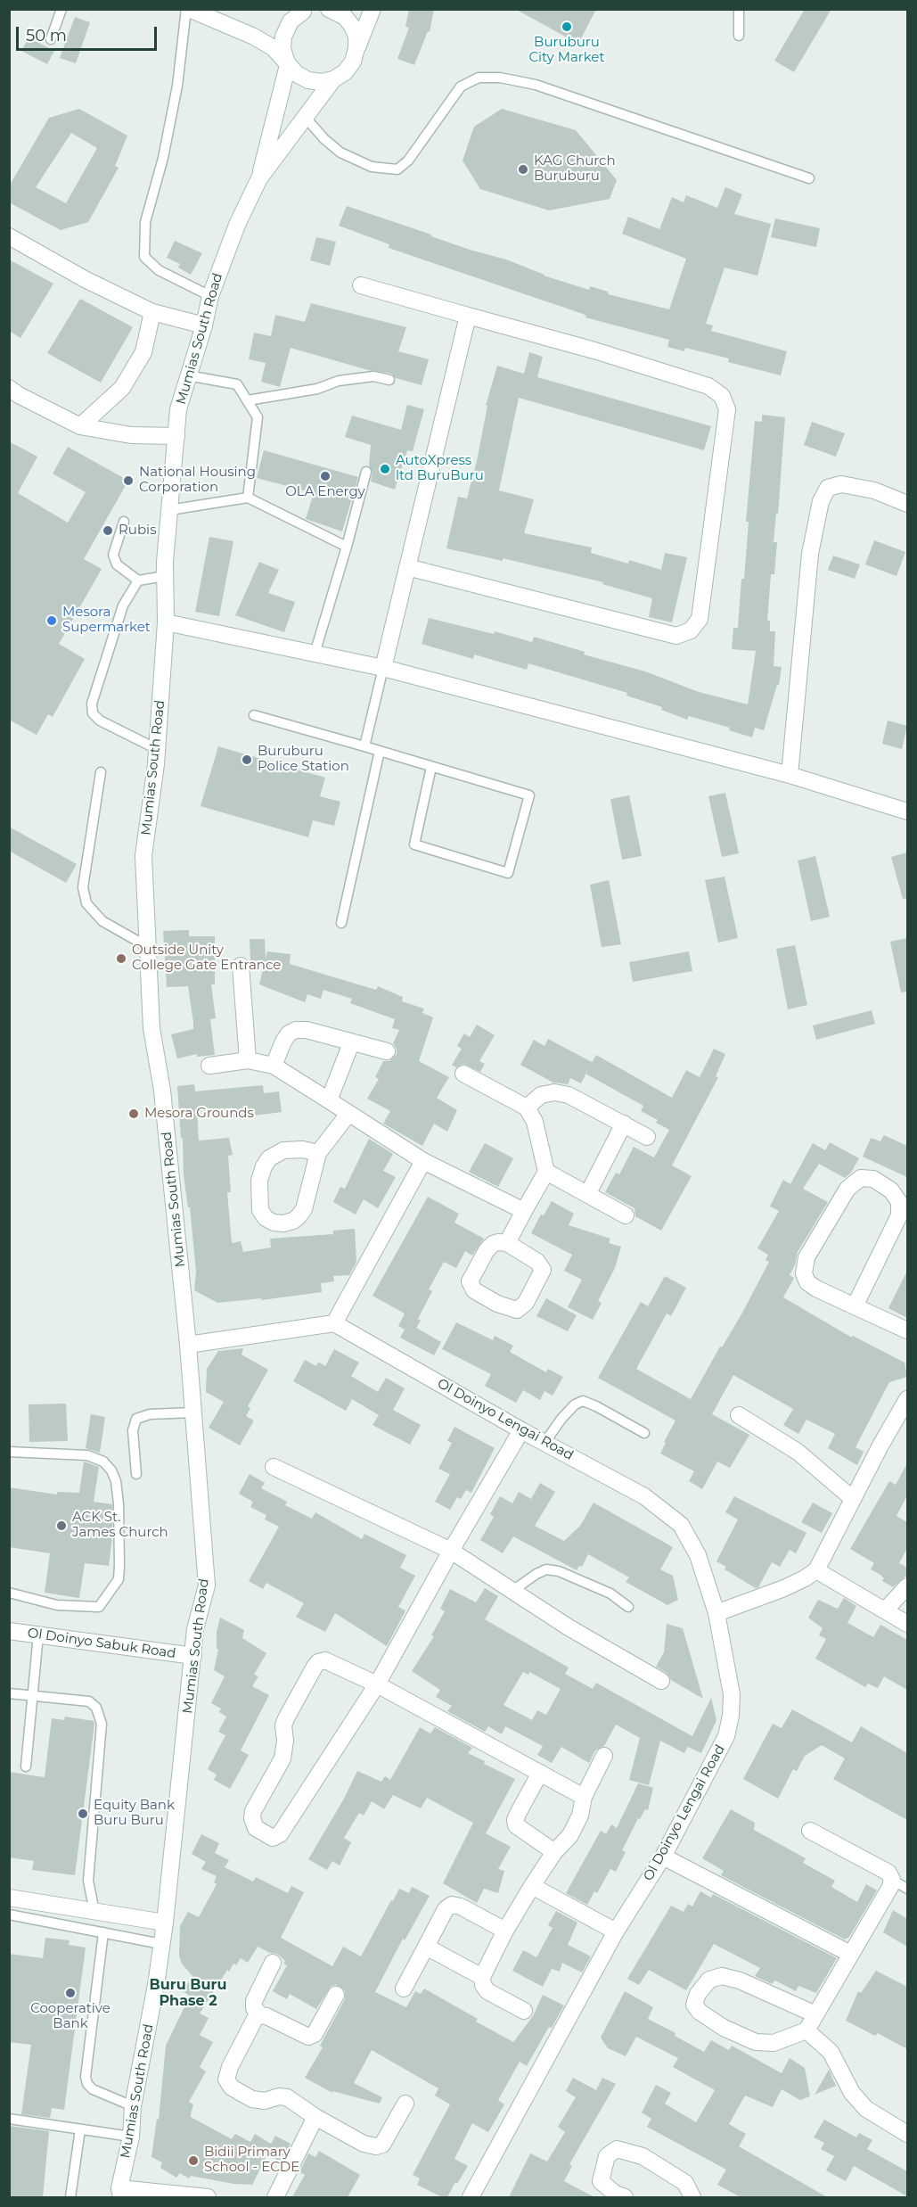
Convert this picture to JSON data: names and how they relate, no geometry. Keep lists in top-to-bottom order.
{
  "streets": {
    "street": ["Mumias South Road", "Ol Doinyo Lengai Road", "Ol Doinyo Sabuk Road"]
  },
  "crossings": [
    ["Mumias South Road", "Ol Doinyo Sabuk Road"]
  ],
  "districts": ["Buru Buru Phase 2"],
  "places": [
    "Buruburu City Market",
    "KAG Church Buruburu",
    "AutoXpress ltd BuruBuru",
    "OLA Energy",
    "National Housing Corporation",
    "Rubis",
    "Mesora Supermarket",
    "Buruburu Police Station",
    "Outside Unity College Gate Entrance",
    "Mesora Grounds",
    "ACK St. James Church",
    "Equity Bank Buru Buru",
    "Cooperative Bank",
    "Bidii Primary School - ECDE"
  ],
  "scale_bar": "50 m"
}
